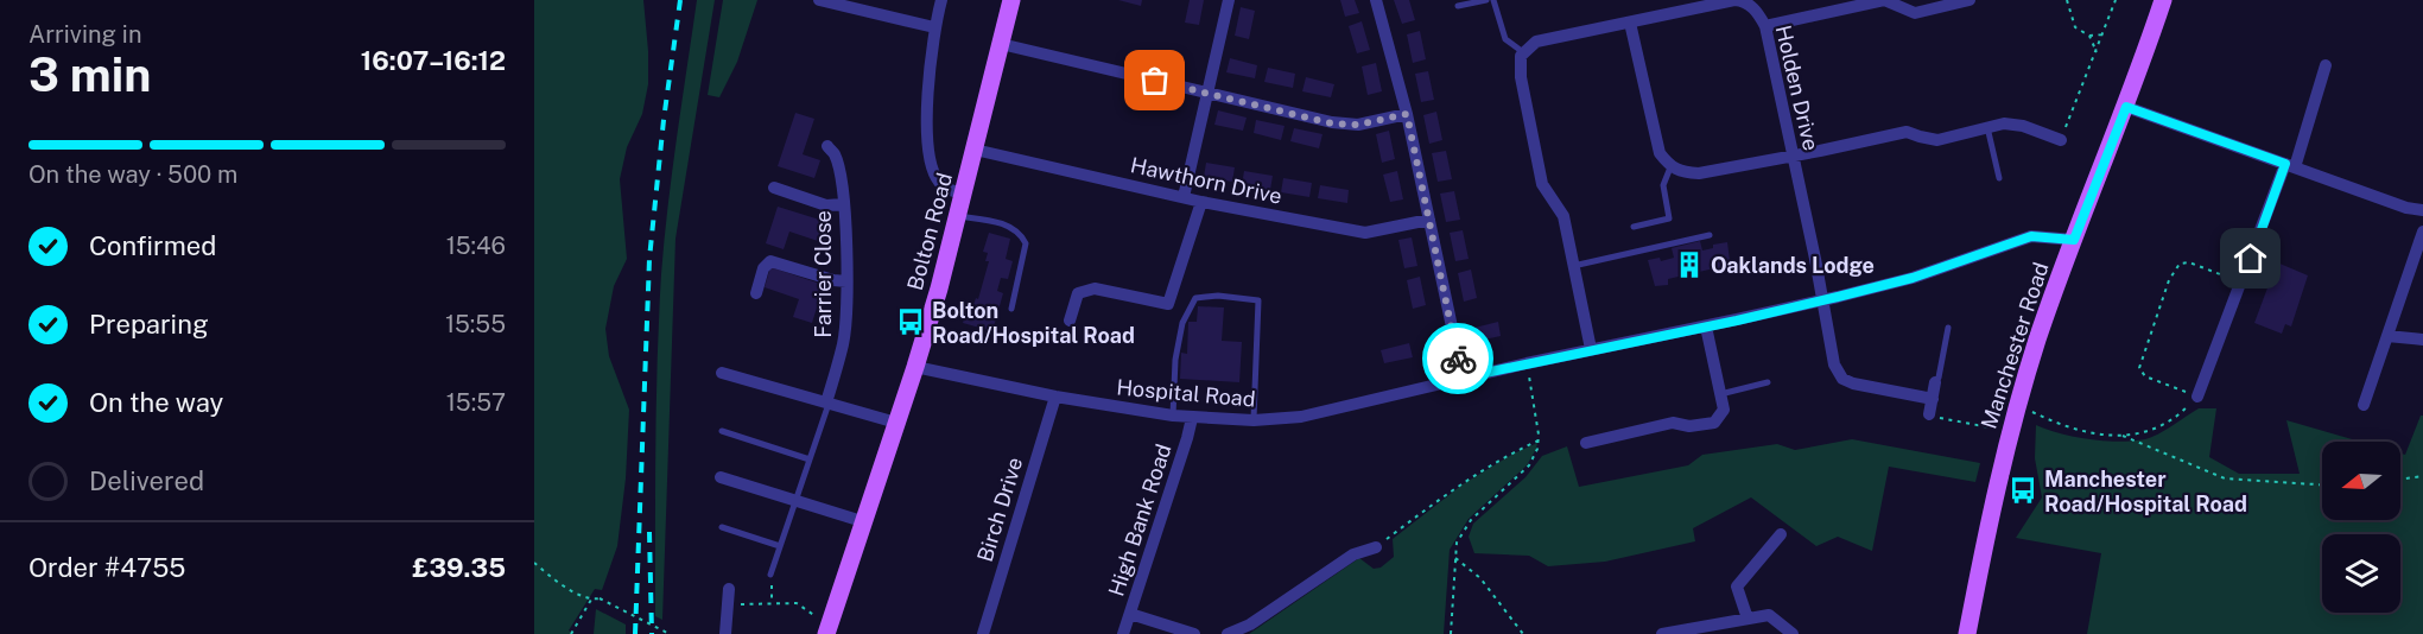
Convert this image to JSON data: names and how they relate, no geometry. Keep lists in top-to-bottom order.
{
  "streets": {
    "main road": ["Bolton Road", "Manchester Road"],
    "street": [
      "Holden Drive",
      "Hawthorn Drive",
      "Farrier Close",
      "Hospital Road",
      "Birch Drive",
      "High Bank Road"
    ]
  },
  "crossings": [
    ["Holden Drive", "Hospital Road"],
    ["Hawthorn Drive", "Bolton Road"],
    ["Bolton Road", "Hospital Road"],
    ["Manchester Road", "Hospital Road"],
    ["Hospital Road", "Birch Drive"],
    ["Hospital Road", "High Bank Road"]
  ],
  "places": {
    "building": ["Oaklands Lodge"],
    "bus stop": ["Bolton Road/Hospital Road", "Manchester Road/Hospital Road"]
  },
  "north": "left",
  "page": {
    "heading": ["3 min", "Arriving in", "16:07–16:12"],
    "panel": ["Order #4755", "£39.35"],
    "bar": "On the way · 500 m",
    "list": [
      ["Confirmed", "15:46"],
      ["Preparing", "15:55"],
      ["On the way", "15:57"],
      "Delivered"
    ]
  }
}
